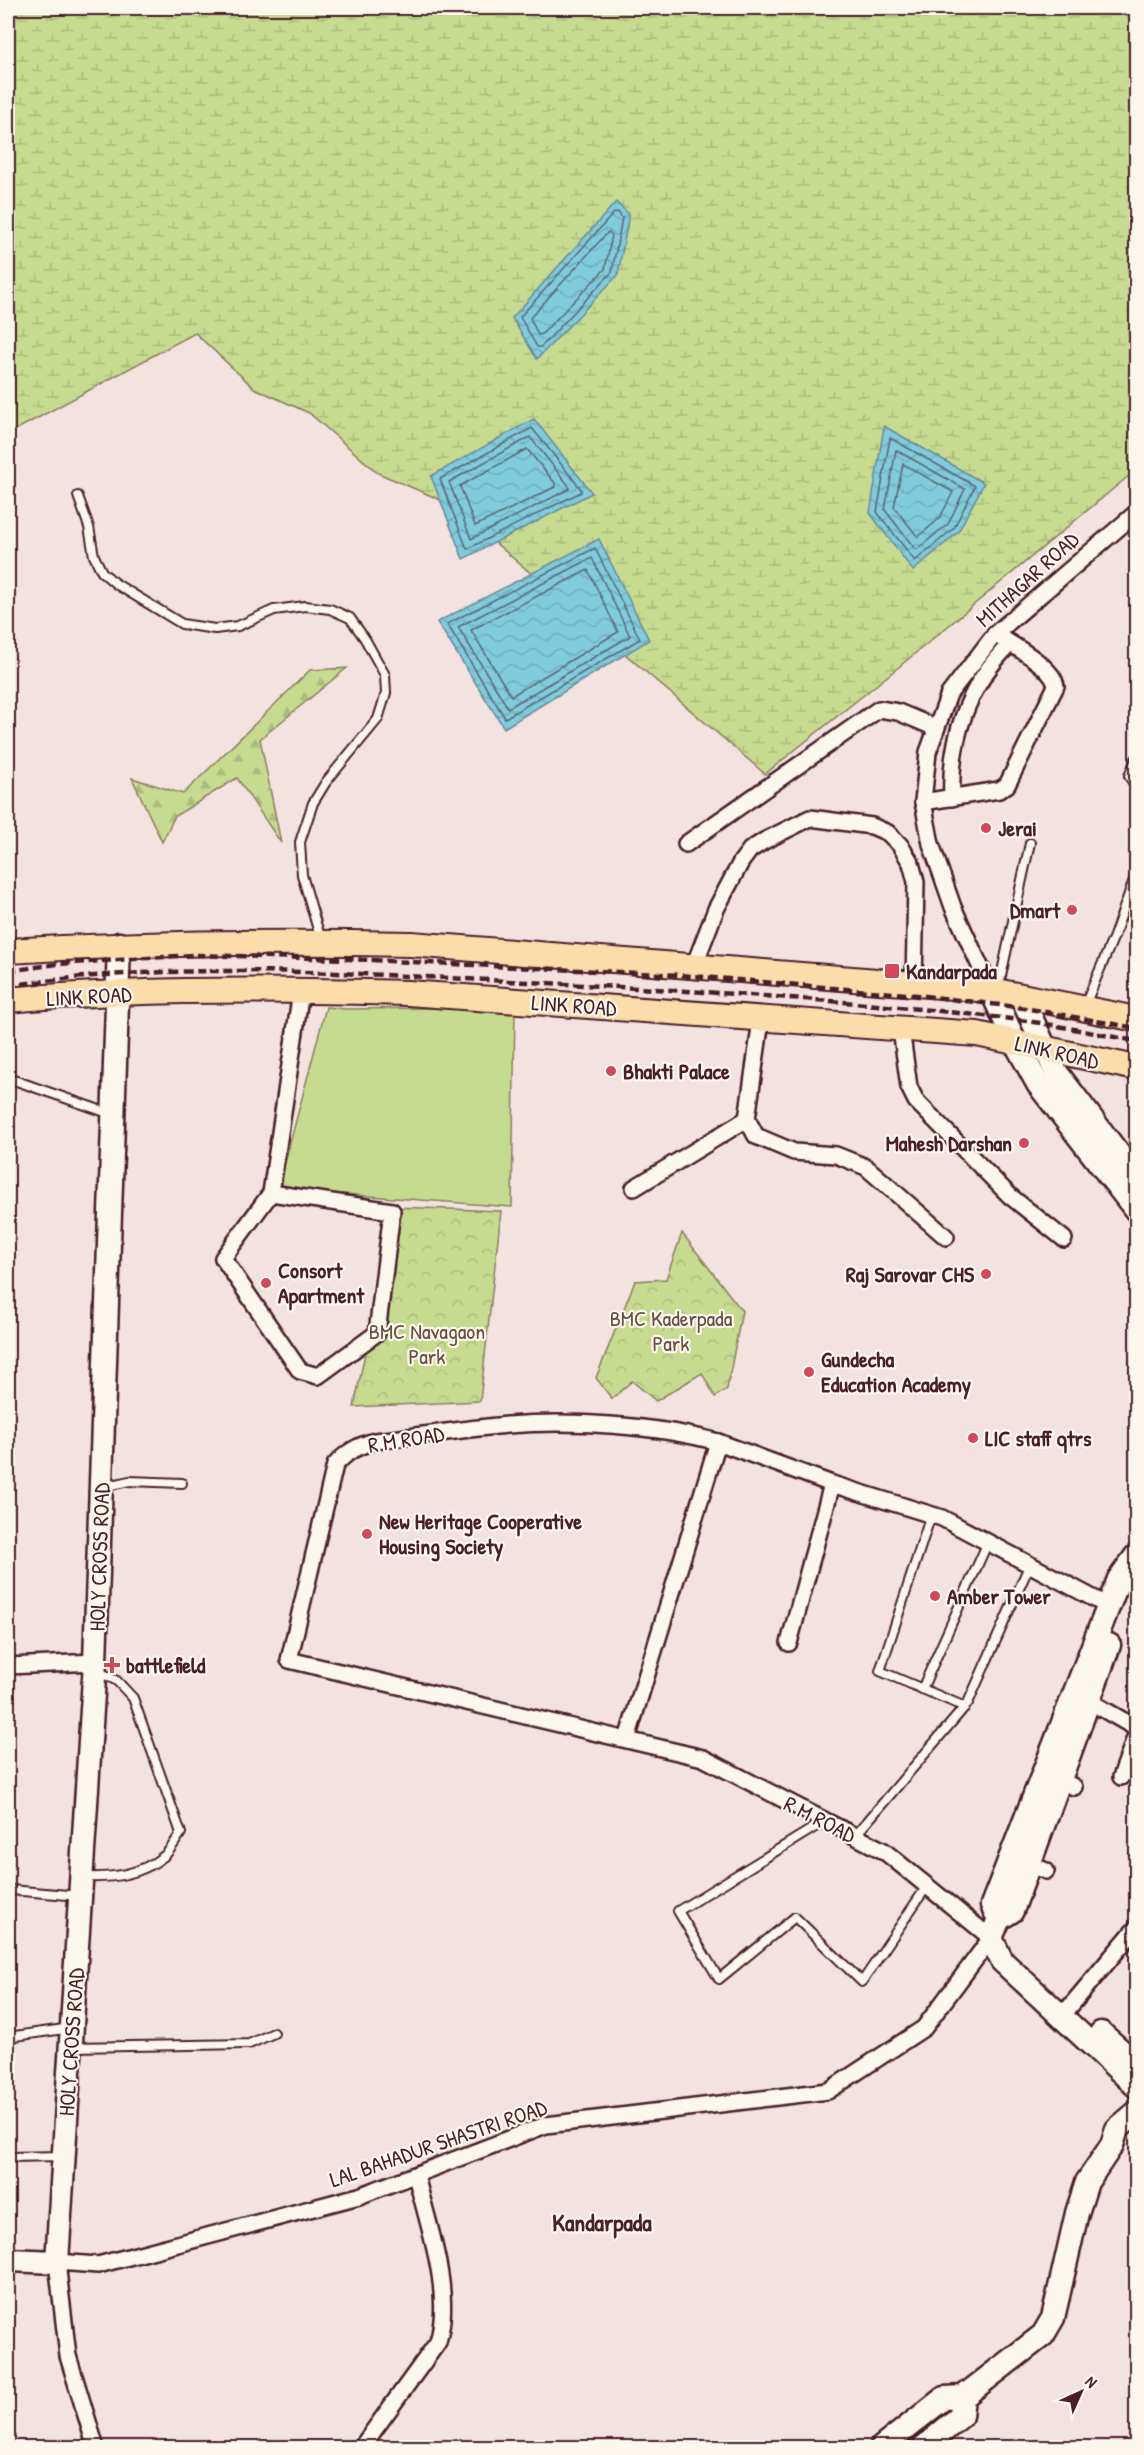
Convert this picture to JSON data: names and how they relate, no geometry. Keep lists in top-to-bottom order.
{
  "streets": {
    "main road": ["LINK ROAD", "R M ROAD", "HOLY CROSS ROAD"],
    "street": ["MITHAGAR ROAD", "LAL BAHADUR SHASTRI ROAD"]
  },
  "crossings": [
    ["MITHAGAR ROAD", "LINK ROAD"],
    ["LINK ROAD", "HOLY CROSS ROAD"],
    ["R M ROAD", "LAL BAHADUR SHASTRI ROAD"],
    ["HOLY CROSS ROAD", "LAL BAHADUR SHASTRI ROAD"]
  ],
  "districts": ["Kandarpada"],
  "parks": ["BMC Kaderpada Park", "BMC Navagaon Park"],
  "places": {
    "other": [
      "Jerai",
      "Dmart",
      "Bhakti Palace",
      "Mahesh Darshan",
      "Raj Sarovar CHS",
      "Consort Apartment",
      "Gundecha Education Academy",
      "LIC staff qtrs",
      "New Heritage Cooperative Housing Society",
      "Amber Tower"
    ],
    "transit": ["Kandarpada"],
    "health": ["battlefield"]
  },
  "north": "top right"
}
